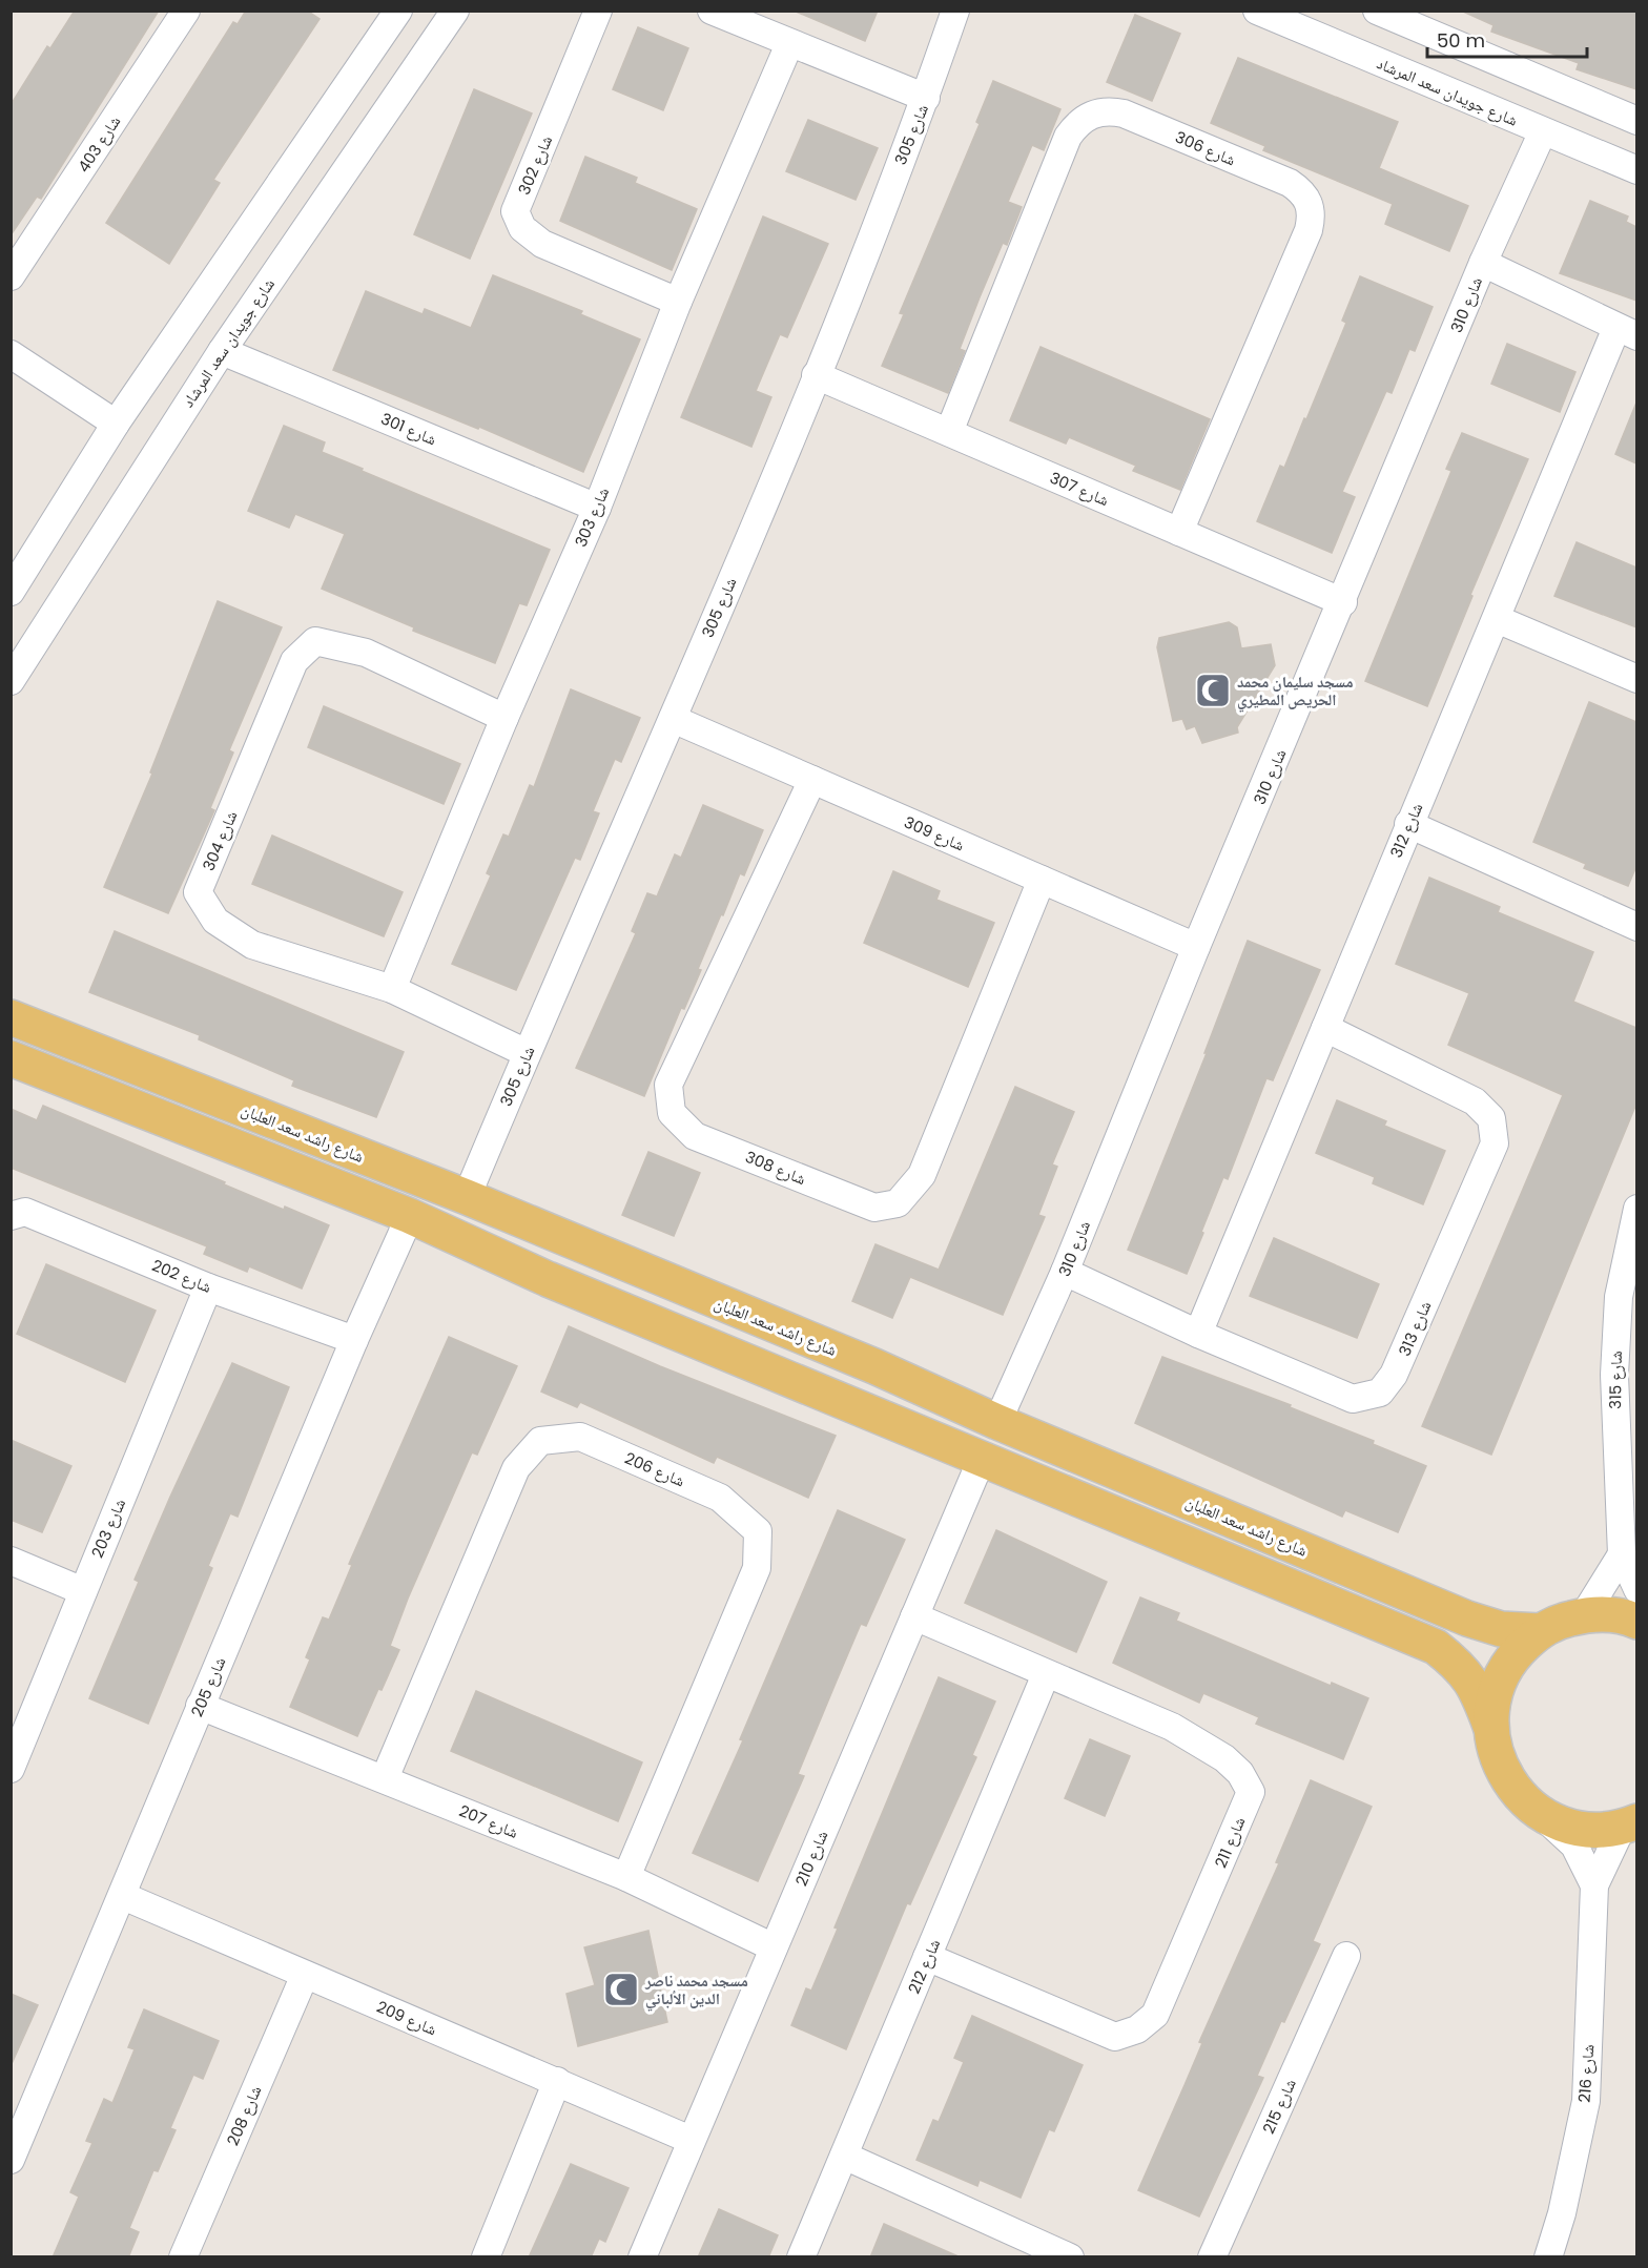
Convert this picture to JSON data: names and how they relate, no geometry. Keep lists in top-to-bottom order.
{
  "streets": {
    "main road": ["شارع راشد سعد العلبان"],
    "street": [
      "شارع جويدان سعد المرشاد",
      "شارع 305",
      "شارع 403",
      "شارع 306",
      "شارع 302",
      "شارع 310",
      "شارع 301",
      "شارع 307",
      "شارع 303",
      "شارع 312",
      "شارع 309",
      "شارع 304",
      "شارع 308",
      "شارع 202",
      "شارع 313",
      "شارع 315",
      "شارع 206",
      "شارع 203",
      "شارع 205",
      "شارع 207",
      "شارع 211",
      "شارع 210",
      "شارع 212",
      "شارع 209",
      "شارع 216",
      "شارع 215",
      "شارع 208"
    ]
  },
  "crossings": [
    ["شارع جويدان سعد المرشاد", "شارع 310"],
    ["شارع جويدان سعد المرشاد", "شارع 301"],
    ["شارع 305", "شارع 307"],
    ["شارع 305", "شارع 309"],
    ["شارع 305", "شارع 304"],
    ["شارع 305", "شارع راشد سعد العلبان"],
    ["شارع 306", "شارع 307"],
    ["شارع 302", "شارع 303"],
    ["شارع 310", "شارع 307"],
    ["شارع 310", "شارع 309"],
    ["شارع 310", "شارع راشد سعد العلبان"],
    ["شارع 310", "شارع 313"],
    ["شارع 301", "شارع 303"],
    ["شارع 303", "شارع 304"],
    ["شارع 312", "شارع 313"],
    ["شارع 309", "شارع 308"],
    ["شارع 202", "شارع 203"],
    ["شارع 202", "شارع 205"],
    ["شارع 206", "شارع 207"],
    ["شارع 205", "شارع 207"],
    ["شارع 205", "شارع 209"],
    ["شارع 207", "شارع 210"],
    ["شارع 211", "شارع 210"],
    ["شارع 211", "شارع 212"],
    ["شارع 210", "شارع 209"],
    ["شارع 209", "شارع 208"]
  ],
  "places": {
    "mosque": ["مسجد سليمان محمد الحريص المطيري", "مسجد محمد ناصر الدين الألباني"]
  },
  "scale_bar": "50 m"
}
